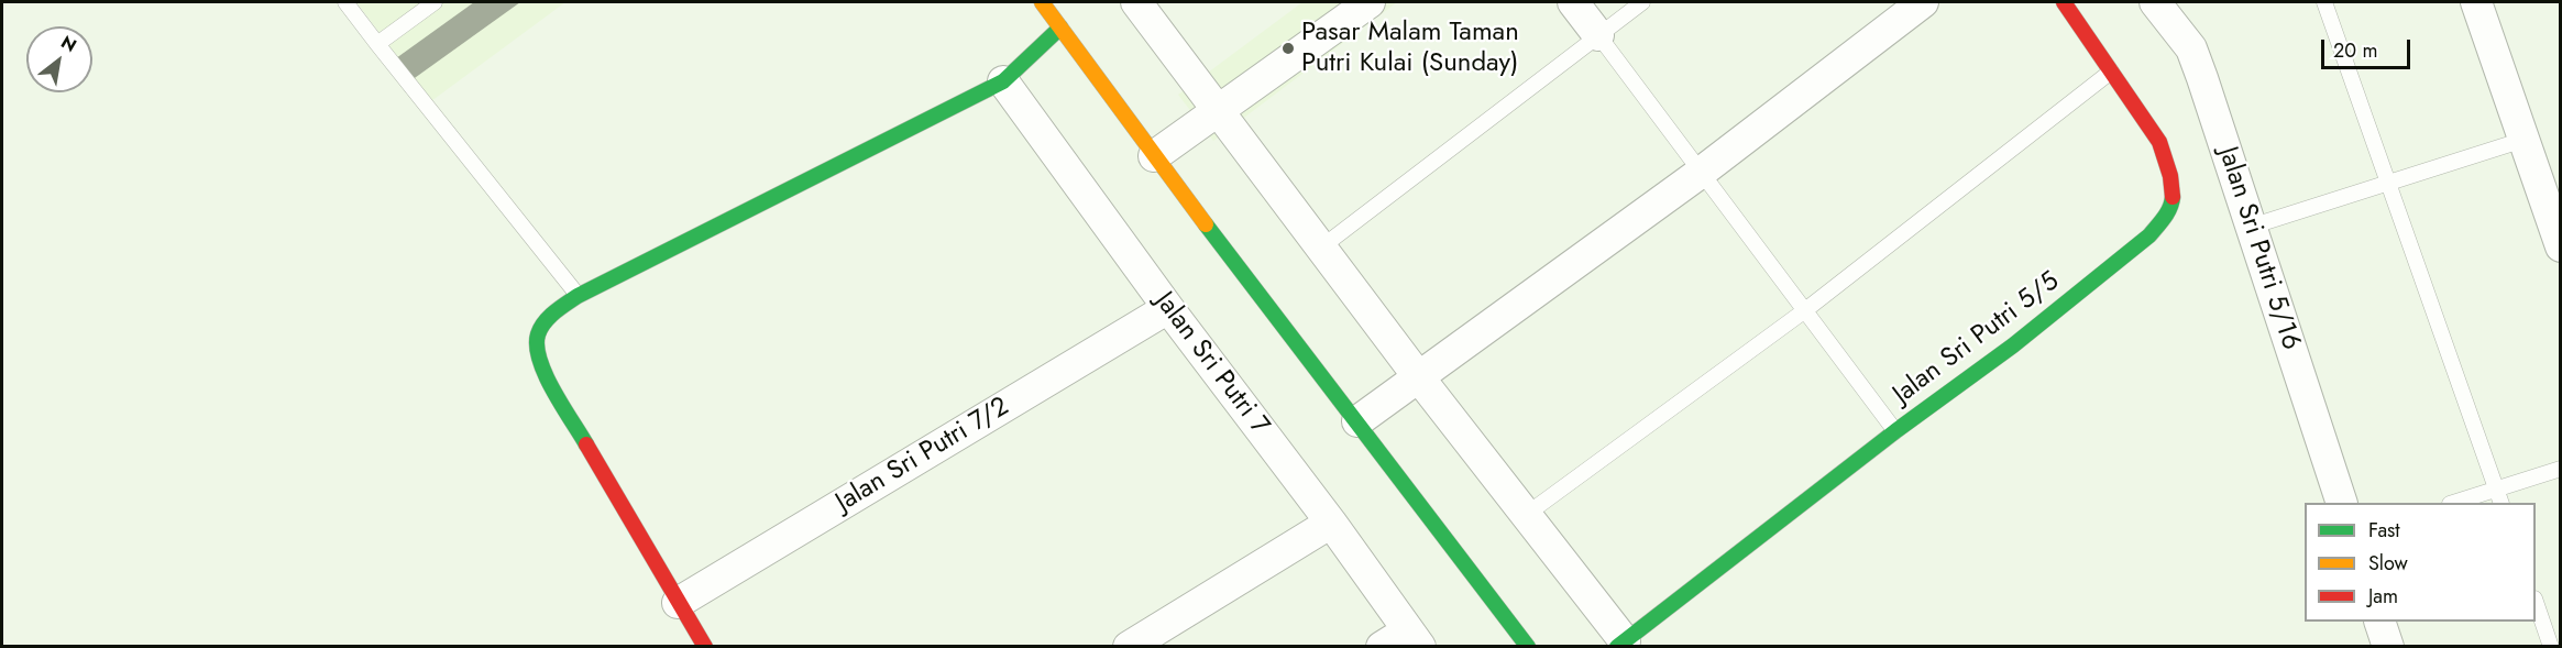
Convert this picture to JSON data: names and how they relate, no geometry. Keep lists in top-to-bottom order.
{
  "streets": {
    "street": [
      "Jalan Sri Putri 5/16",
      "Jalan Sri Putri 5/5",
      "Jalan Sri Putri 7",
      "Jalan Sri Putri 7/2"
    ]
  },
  "crossings": [
    ["Jalan Sri Putri 7", "Jalan Sri Putri 7/2"]
  ],
  "places": ["Pasar Malam Taman Putri Kulai (Sunday)"],
  "legend": ["Fast", "Slow", "Jam"],
  "scale_bar": "20 m",
  "north": "top right"
}
